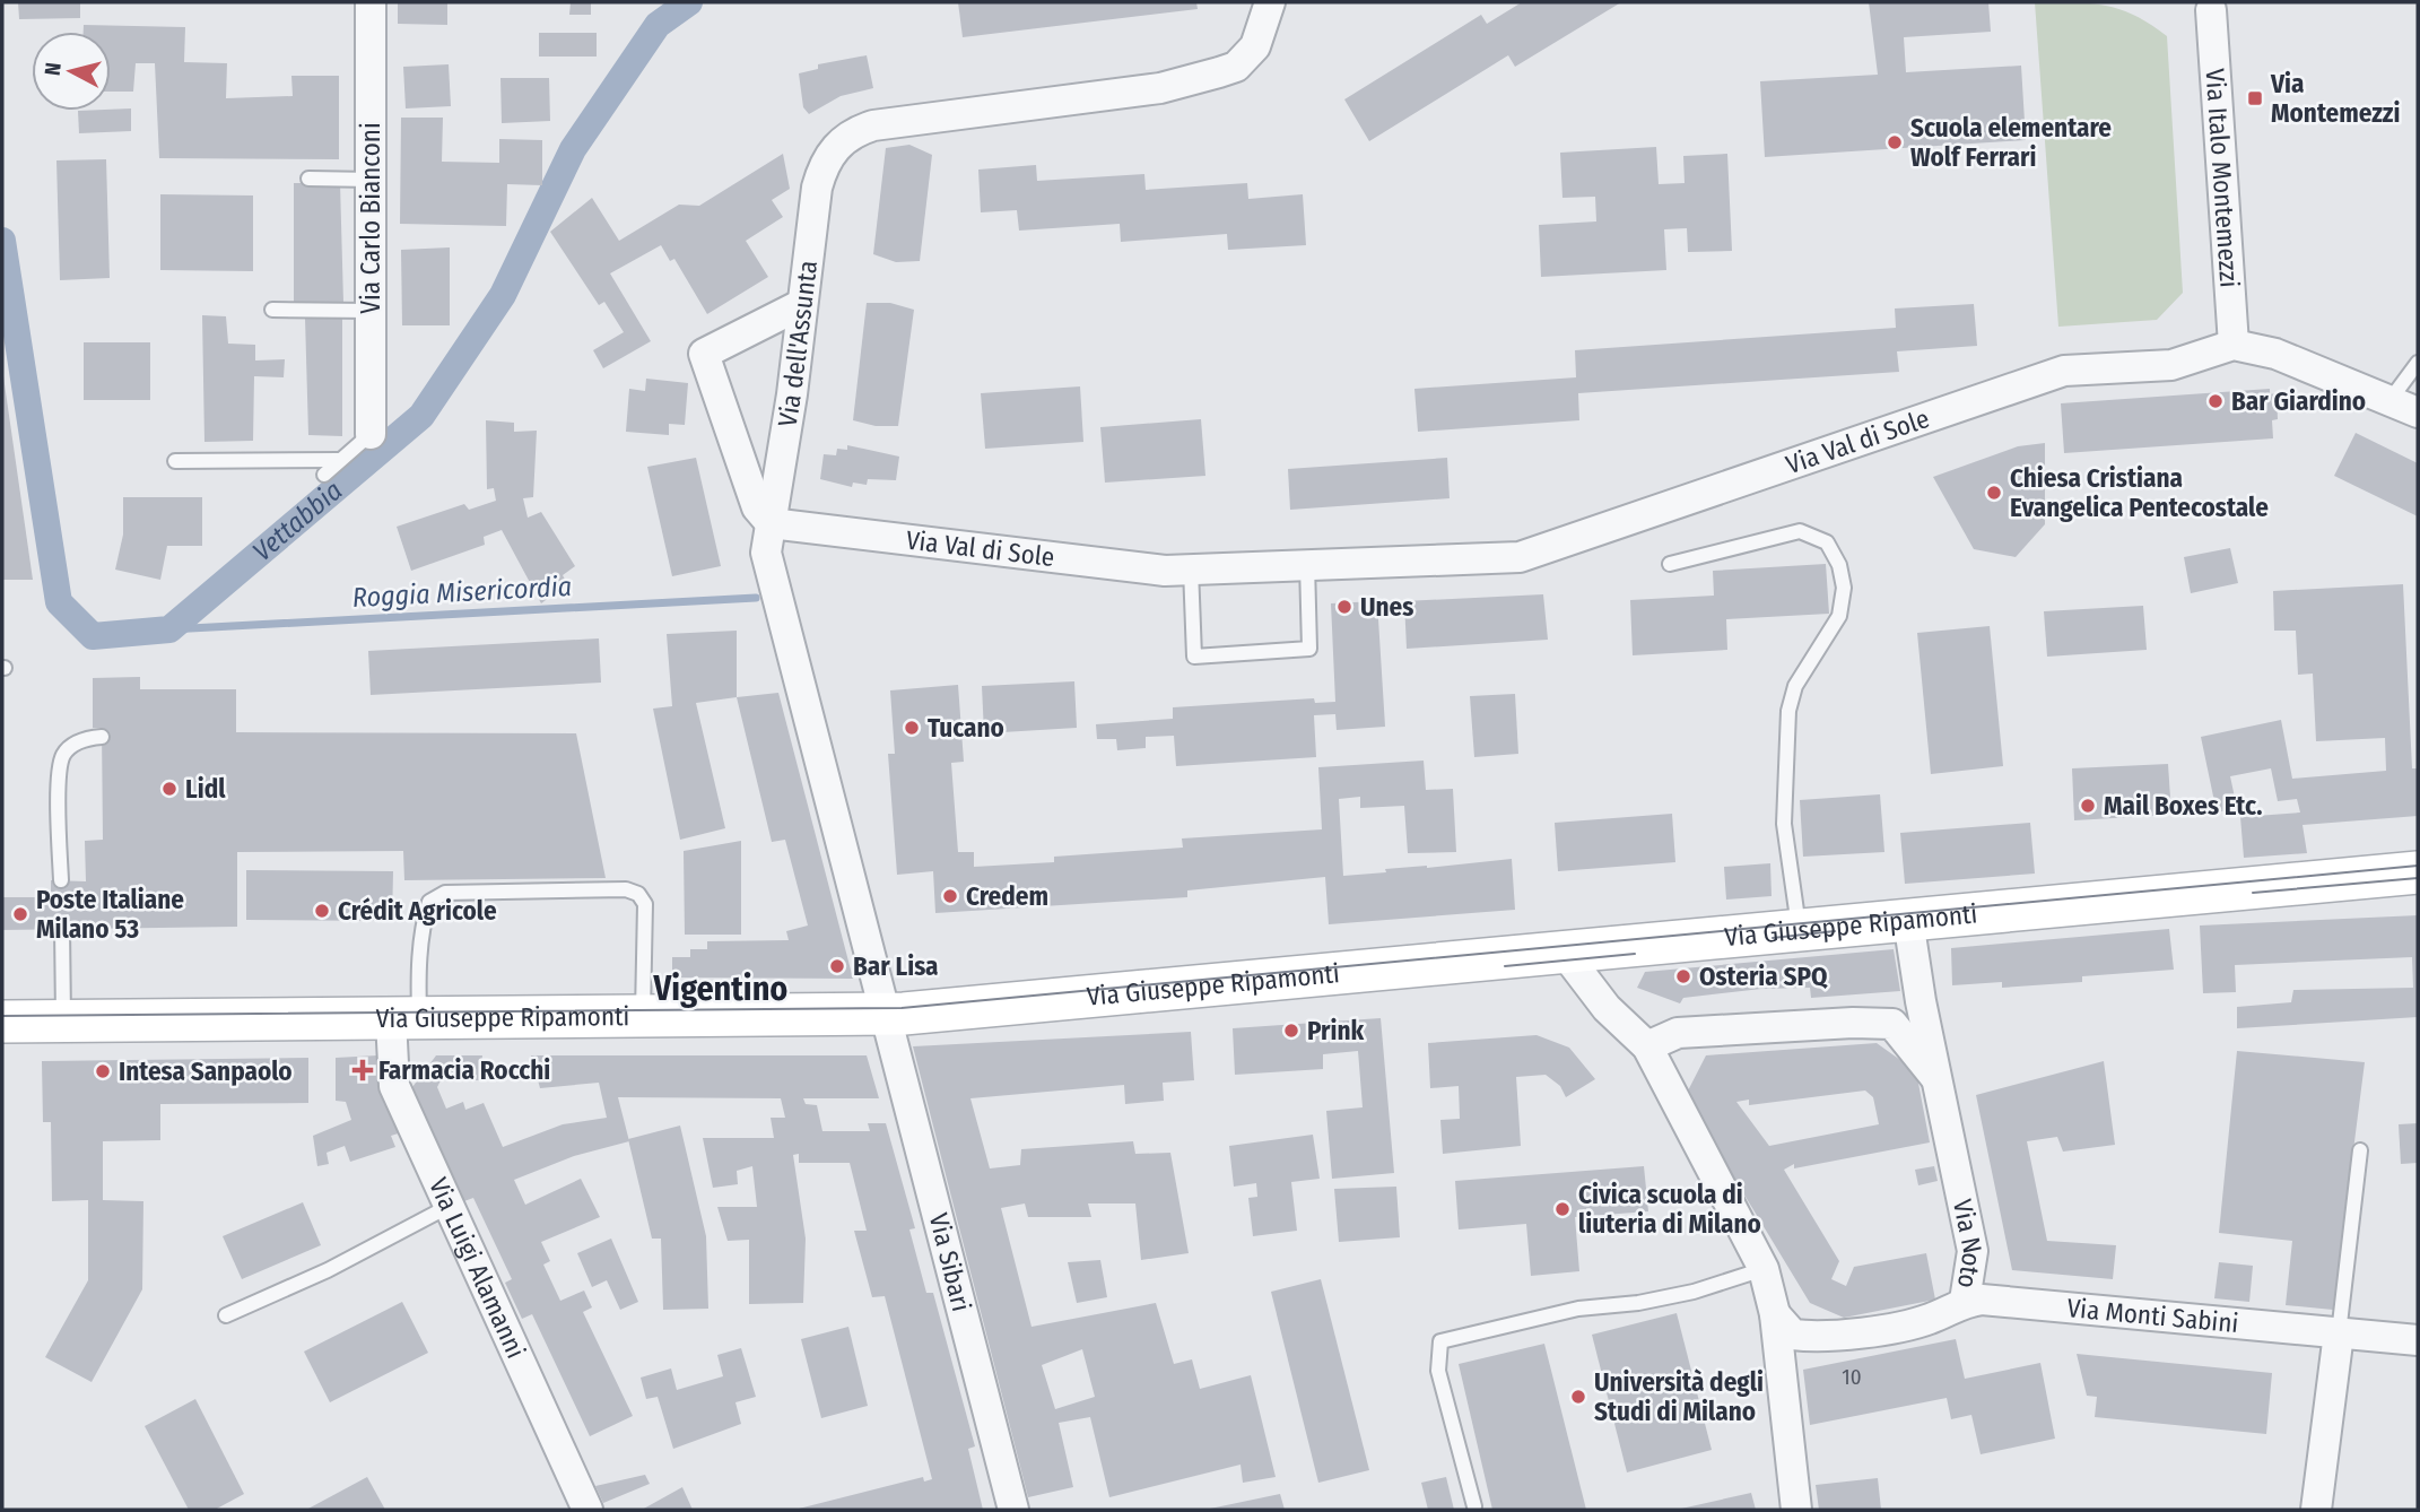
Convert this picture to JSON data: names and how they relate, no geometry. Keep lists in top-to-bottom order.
{
  "streets": {
    "street": [
      "Via Italo Montemezzi",
      "Via Carlo Bianconi",
      "Via dell'Assunta",
      "Via Val di Sole",
      "Via Giuseppe Ripamonti",
      "Via Noto",
      "Via Sibari",
      "Via Luigi Alamanni",
      "Via Monti Sabini"
    ]
  },
  "crossings": [
    ["Via Italo Montemezzi", "Via Val di Sole"],
    ["Via dell'Assunta", "Via Val di Sole"],
    ["Via dell'Assunta", "Via Giuseppe Ripamonti"],
    ["Via dell'Assunta", "Via Sibari"],
    ["Via Giuseppe Ripamonti", "Via Noto"],
    ["Via Giuseppe Ripamonti", "Via Sibari"],
    ["Via Giuseppe Ripamonti", "Via Luigi Alamanni"],
    ["Via Noto", "Via Monti Sabini"]
  ],
  "districts": ["Vigentino"],
  "water": ["Vettabbia", "Roggia Misericordia"],
  "places": {
    "transit": ["Via Montemezzi"],
    "other": [
      "Scuola elementare Wolf Ferrari",
      "Bar Giardino",
      "Chiesa Cristiana Evangelica Pentecostale",
      "Unes",
      "Tucano",
      "Lidl",
      "Mail Boxes Etc.",
      "Credem",
      "Crédit Agricole",
      "Poste Italiane Milano 53",
      "Bar Lisa",
      "Osteria SPQ",
      "Prink",
      "Intesa Sanpaolo",
      "Civica scuola di liuteria di Milano",
      "Università degli Studi di Milano"
    ],
    "health": ["Farmacia Rocchi"]
  },
  "house_numbers": ["10"],
  "north": "left"
}
